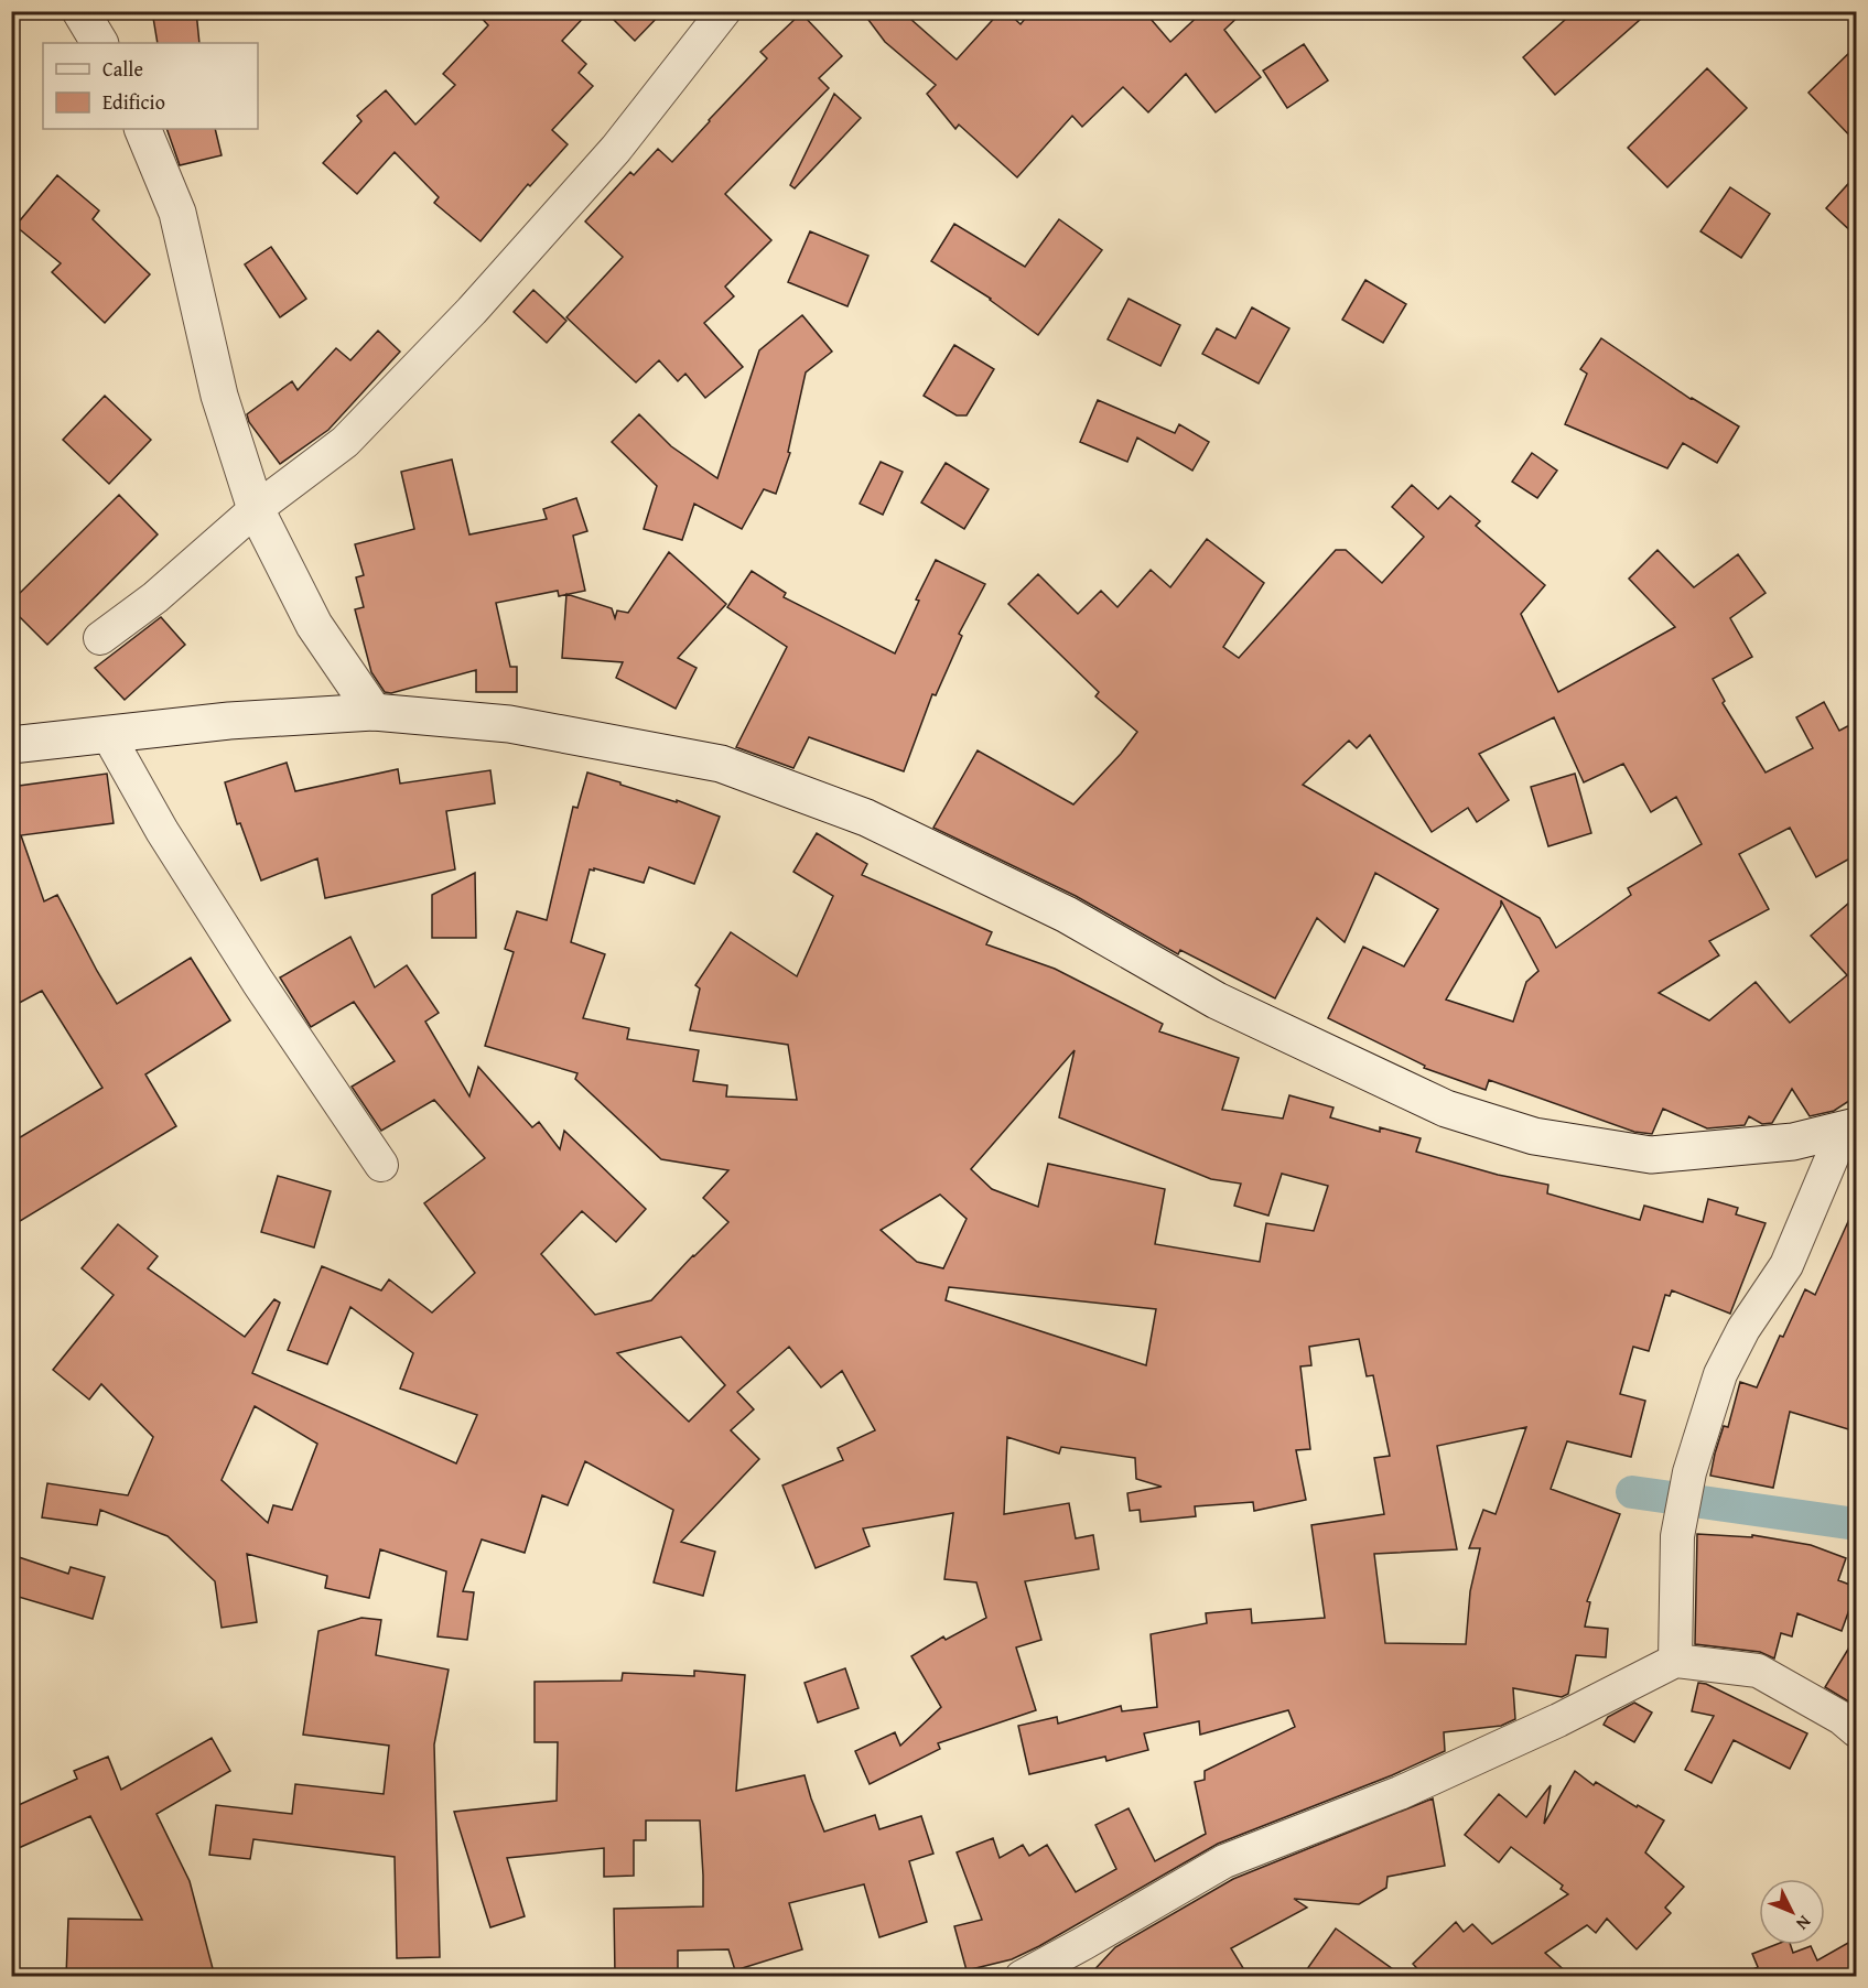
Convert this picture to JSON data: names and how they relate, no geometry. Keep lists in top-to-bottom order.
{
  "legend": ["Calle", "Edificio"],
  "north": "bottom right"
}
